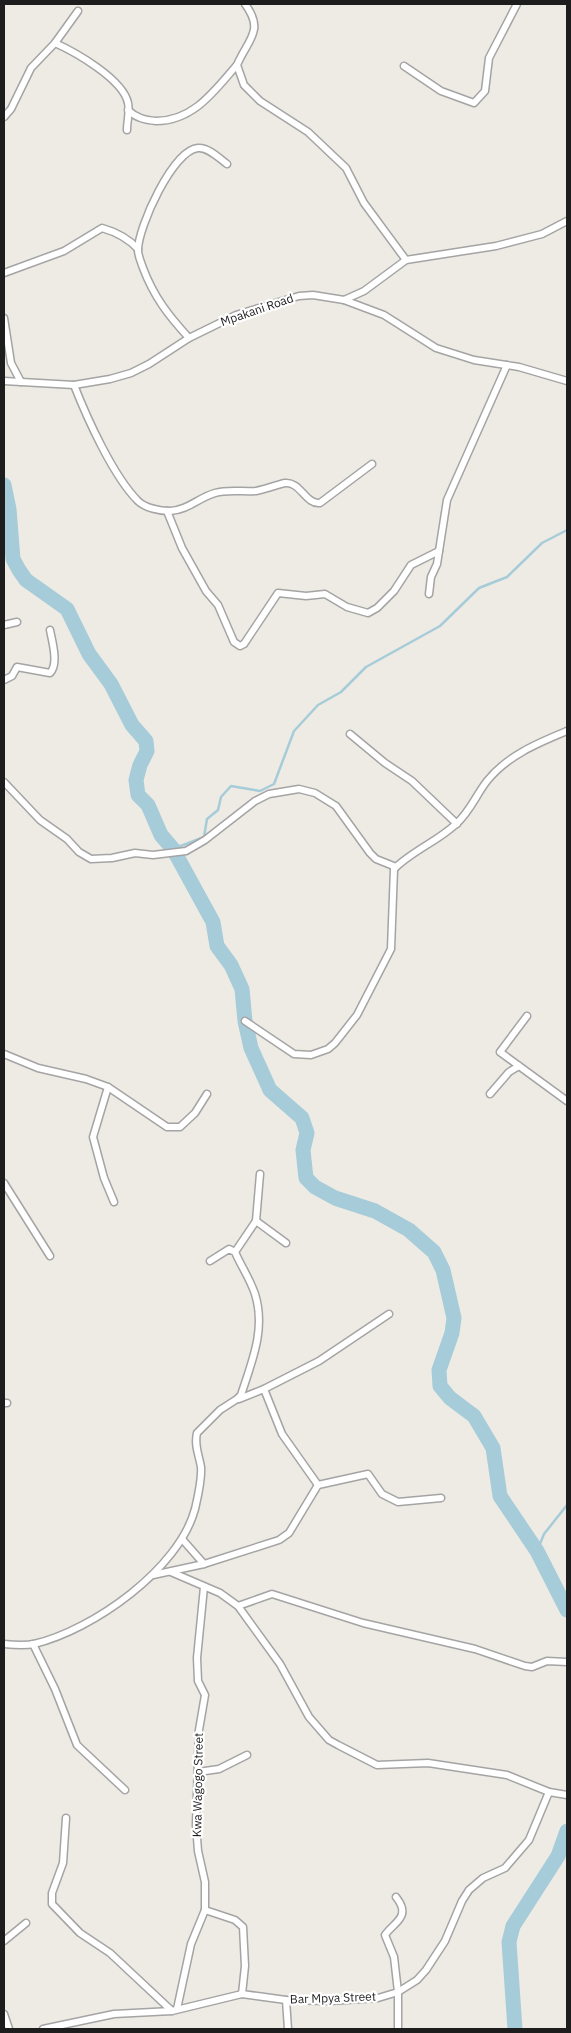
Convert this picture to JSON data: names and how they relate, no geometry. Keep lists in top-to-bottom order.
{
  "streets": {
    "street": ["Mpakani Road", "Kwa Wagogo Street", "Bar Mpya Street"]
  },
  "crossings": [
    ["Kwa Wagogo Street", "Bar Mpya Street"]
  ]
}
